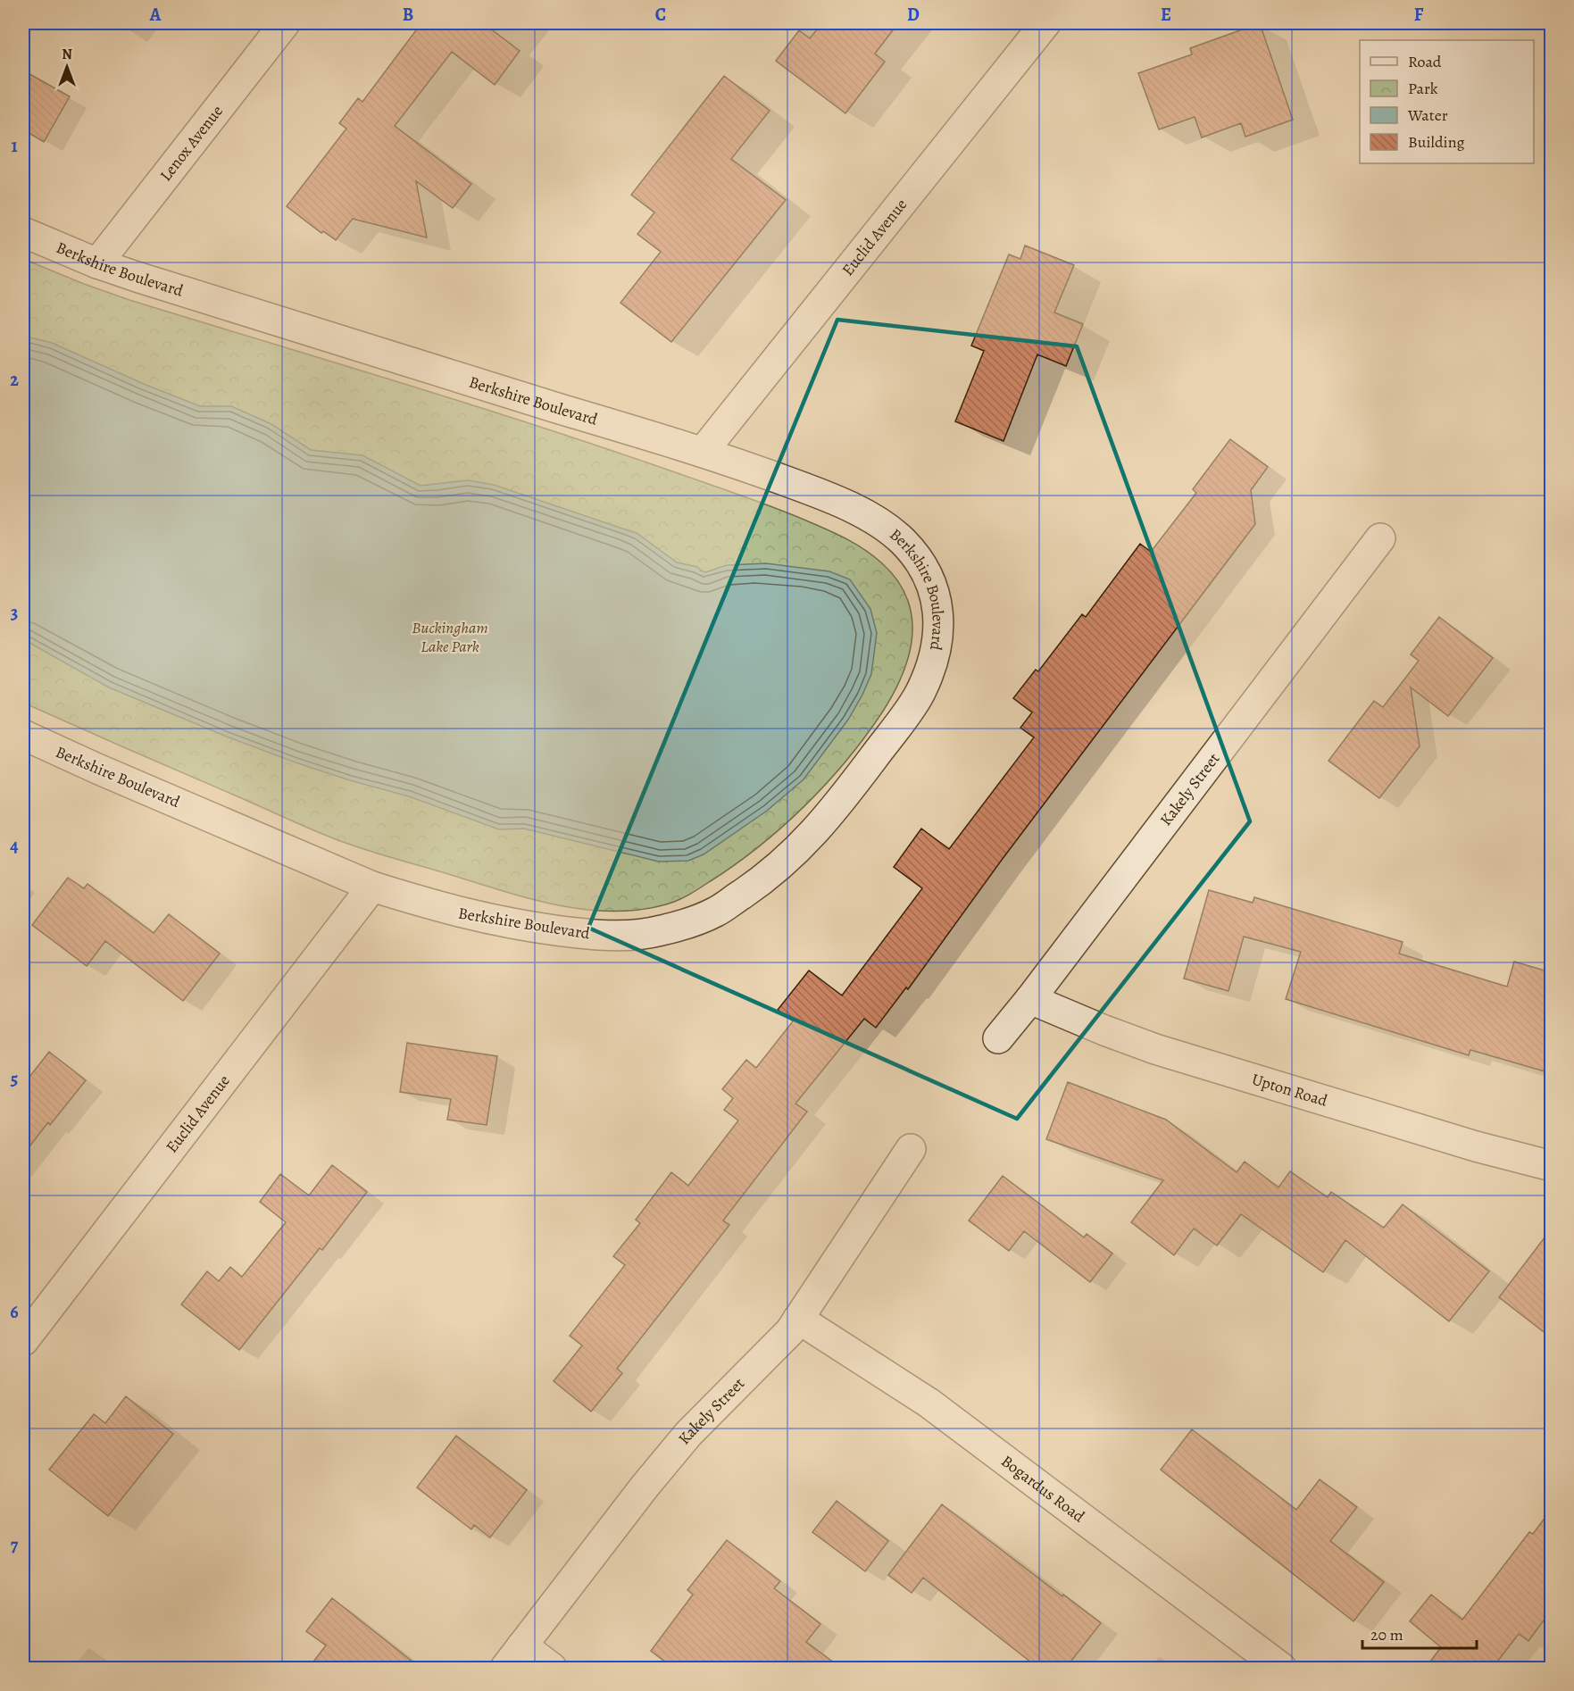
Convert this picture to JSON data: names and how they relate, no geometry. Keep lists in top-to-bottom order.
{
  "streets": {
    "street": [
      "Lenox Avenue",
      "Euclid Avenue",
      "Berkshire Boulevard",
      "Kakely Street",
      "Upton Road",
      "Bogardus Road"
    ]
  },
  "crossings": [
    ["Lenox Avenue", "Berkshire Boulevard"],
    ["Euclid Avenue", "Berkshire Boulevard"],
    ["Kakely Street", "Upton Road"],
    ["Kakely Street", "Bogardus Road"]
  ],
  "parks": ["Buckingham Lake Park"],
  "legend": [
    "Road",
    "Park",
    "Water",
    "Building"
  ],
  "scale_bar": "20 m",
  "north": "top",
  "grid": {
    "columns": [
      "A",
      "B",
      "C",
      "D",
      "E",
      "F"
    ],
    "rows": [
      "1",
      "2",
      "3",
      "4",
      "5",
      "6",
      "7"
    ]
  }
}
